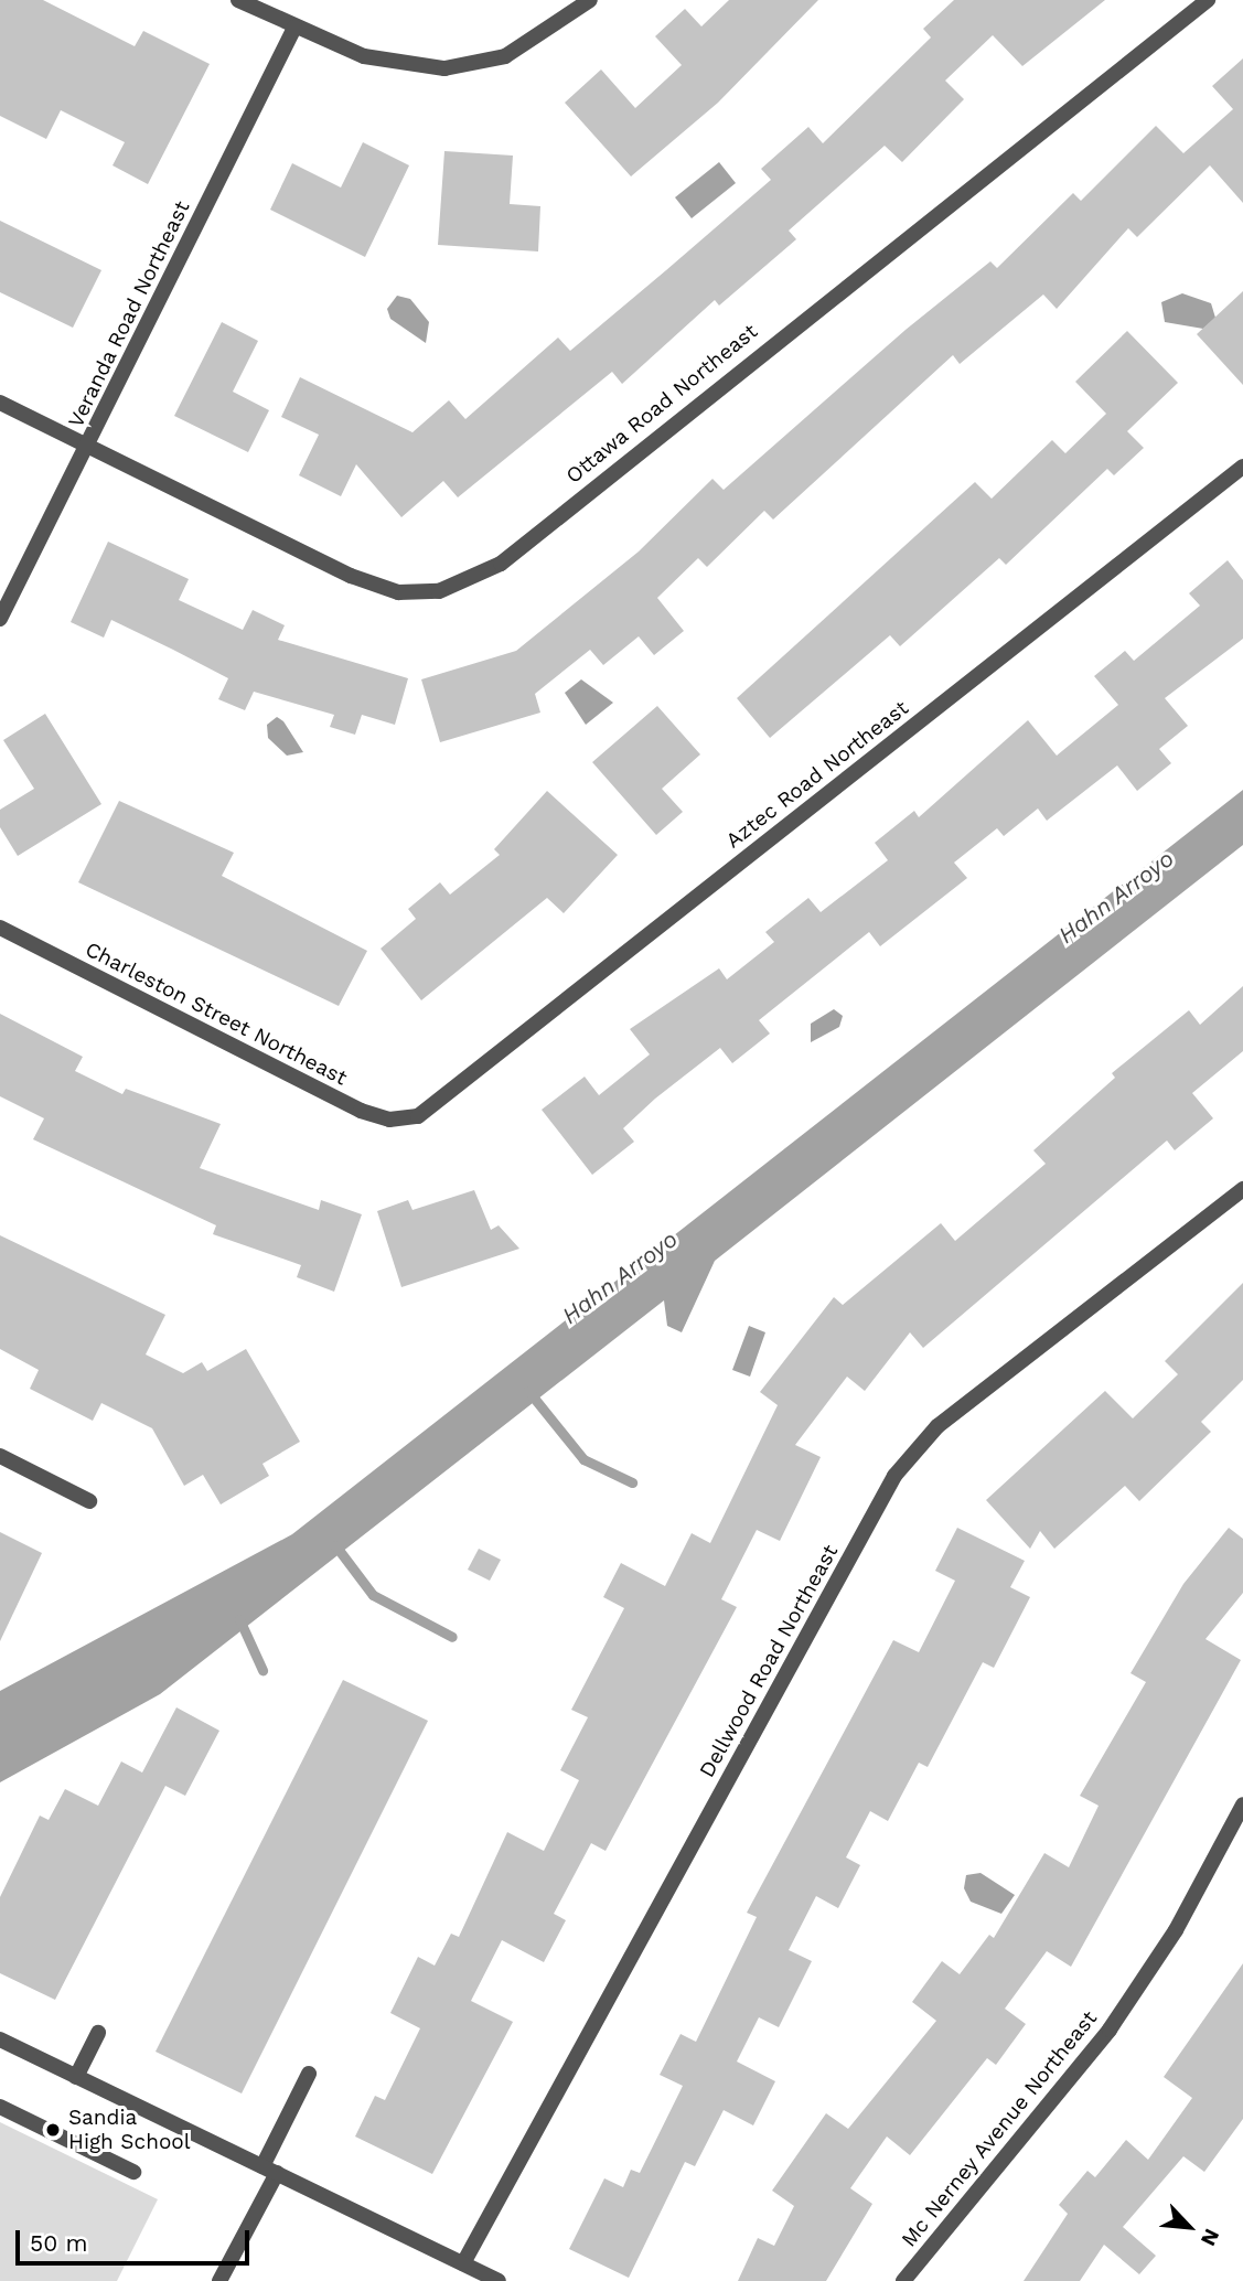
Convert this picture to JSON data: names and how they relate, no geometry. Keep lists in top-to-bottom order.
{
  "streets": {
    "street": [
      "Veranda Road Northeast",
      "Ottawa Road Northeast",
      "Aztec Road Northeast",
      "Charleston Street Northeast",
      "Dellwood Road Northeast",
      "Mc Nerney Avenue Northeast"
    ]
  },
  "crossings": [
    ["Veranda Road Northeast", "Ottawa Road Northeast"],
    ["Aztec Road Northeast", "Charleston Street Northeast"]
  ],
  "water": ["Hahn Arroyo"],
  "places": ["Sandia High School"],
  "scale_bar": "50 m",
  "north": "bottom right"
}
